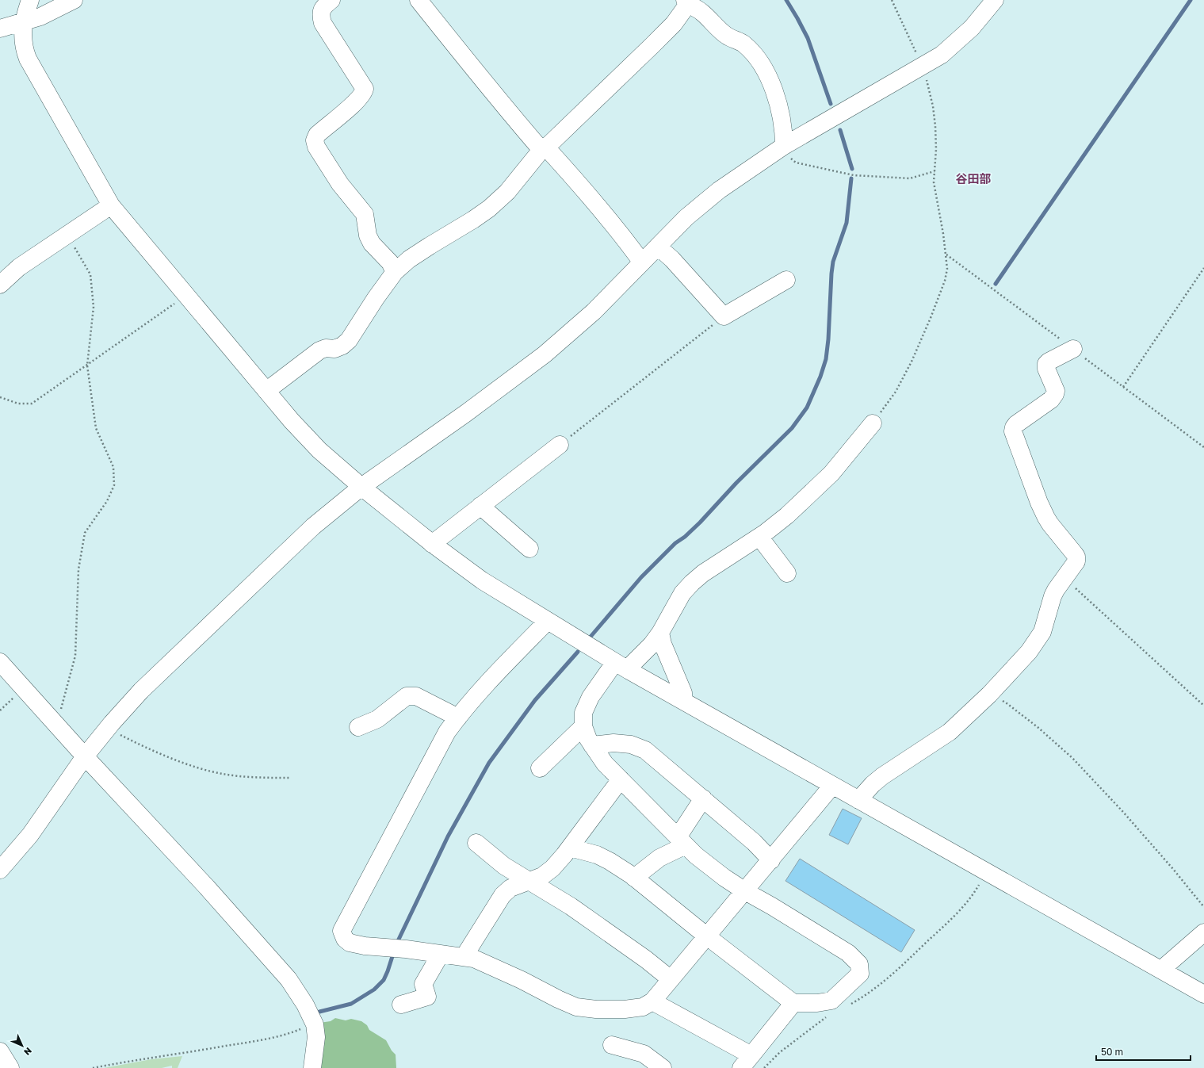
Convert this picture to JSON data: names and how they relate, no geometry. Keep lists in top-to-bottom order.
{
  "districts": ["谷田部"],
  "scale_bar": "50 m",
  "north": "bottom right"
}
